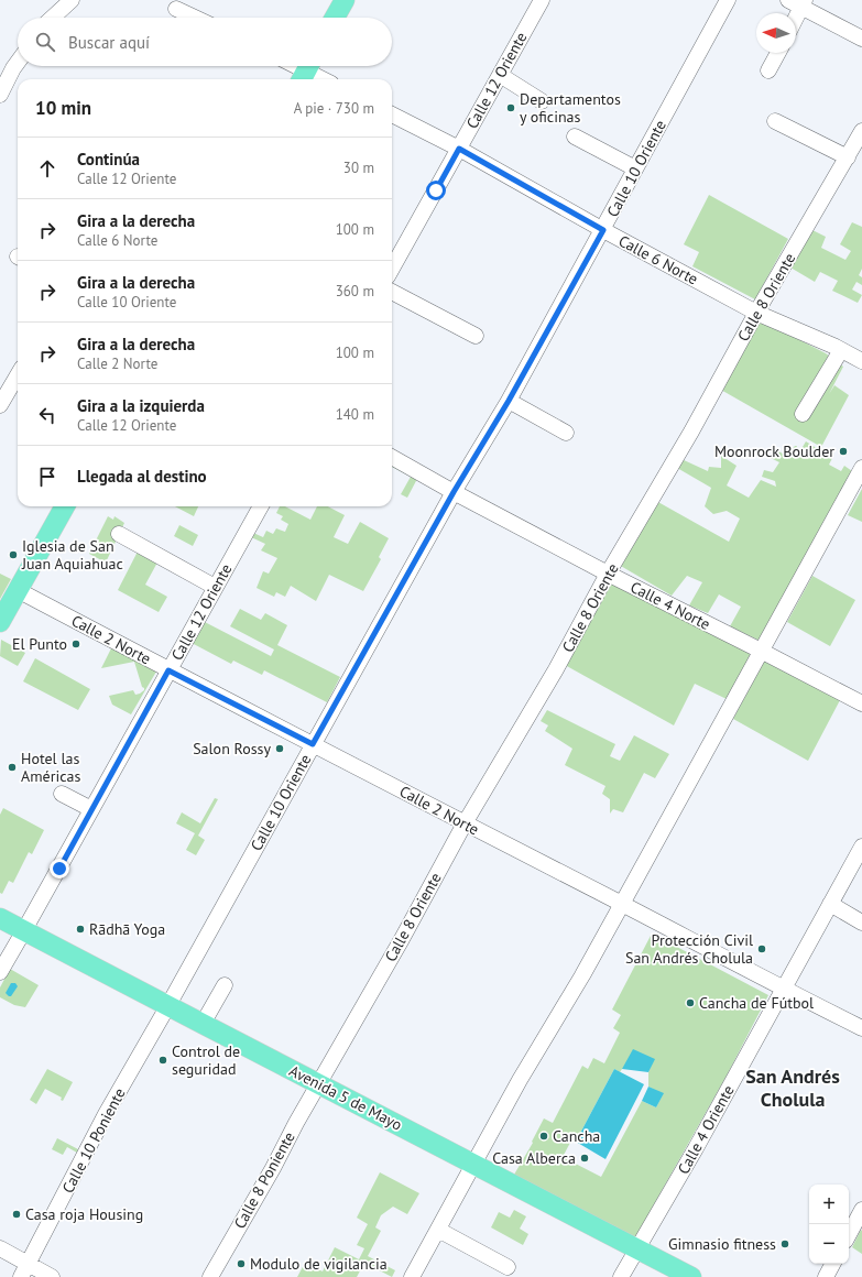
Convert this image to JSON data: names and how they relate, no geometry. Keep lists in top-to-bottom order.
{
  "streets": {
    "main road": ["Avenida 5 de Mayo"],
    "street": [
      "Calle 12 Oriente",
      "Calle 10 Oriente",
      "Calle 6 Norte",
      "Calle 8 Oriente",
      "Calle 4 Norte",
      "Calle 2 Norte",
      "Calle 4 Oriente",
      "Calle 10 Poniente",
      "Calle 8 Poniente"
    ]
  },
  "crossings": [
    ["Calle 12 Oriente", "Calle 6 Norte"],
    ["Calle 12 Oriente", "Calle 2 Norte"],
    ["Calle 12 Oriente", "Avenida 5 de Mayo"],
    ["Calle 10 Oriente", "Calle 6 Norte"],
    ["Calle 10 Oriente", "Calle 4 Norte"],
    ["Calle 10 Oriente", "Calle 2 Norte"],
    ["Calle 10 Oriente", "Avenida 5 de Mayo"],
    ["Calle 10 Oriente", "Calle 10 Poniente"],
    ["Calle 6 Norte", "Calle 8 Oriente"],
    ["Calle 8 Oriente", "Calle 4 Norte"],
    ["Calle 8 Oriente", "Calle 2 Norte"],
    ["Calle 8 Oriente", "Avenida 5 de Mayo"],
    ["Calle 8 Oriente", "Calle 8 Poniente"],
    ["Calle 2 Norte", "Calle 4 Oriente"],
    ["Avenida 5 de Mayo", "Calle 4 Oriente"],
    ["Avenida 5 de Mayo", "Calle 10 Poniente"],
    ["Avenida 5 de Mayo", "Calle 8 Poniente"]
  ],
  "districts": ["San Andrés Cholula"],
  "places": [
    "Departamentos y oficinas",
    "Moonrock Boulder",
    "Iglesia de San Juan Aquiahuac",
    "El Punto",
    "Salon Rossy",
    "Hotel las Américas",
    "Rādhā Yoga",
    "Protección Civil San Andrés Cholula",
    "Cancha de Fútbol",
    "Control de seguridad",
    "Cancha",
    "Casa Alberca",
    "Casa roja Housing",
    "Gimnasio fitness",
    "Modulo de vigilancia"
  ],
  "north": "left",
  "page": {
    "search": "Buscar aquí",
    "heading": ["10 min", "A pie · 730 m"],
    "list": [
      ["Continúa", "Calle 12 Oriente", "30 m"],
      ["Gira a la derecha", "Calle 6 Norte", "100 m"],
      ["Gira a la derecha", "Calle 10 Oriente", "360 m"],
      ["Gira a la derecha", "Calle 2 Norte", "100 m"],
      ["Gira a la izquierda", "Calle 12 Oriente", "140 m"],
      "Llegada al destino"
    ],
    "map_buttons": ["+", "−"]
  }
}
